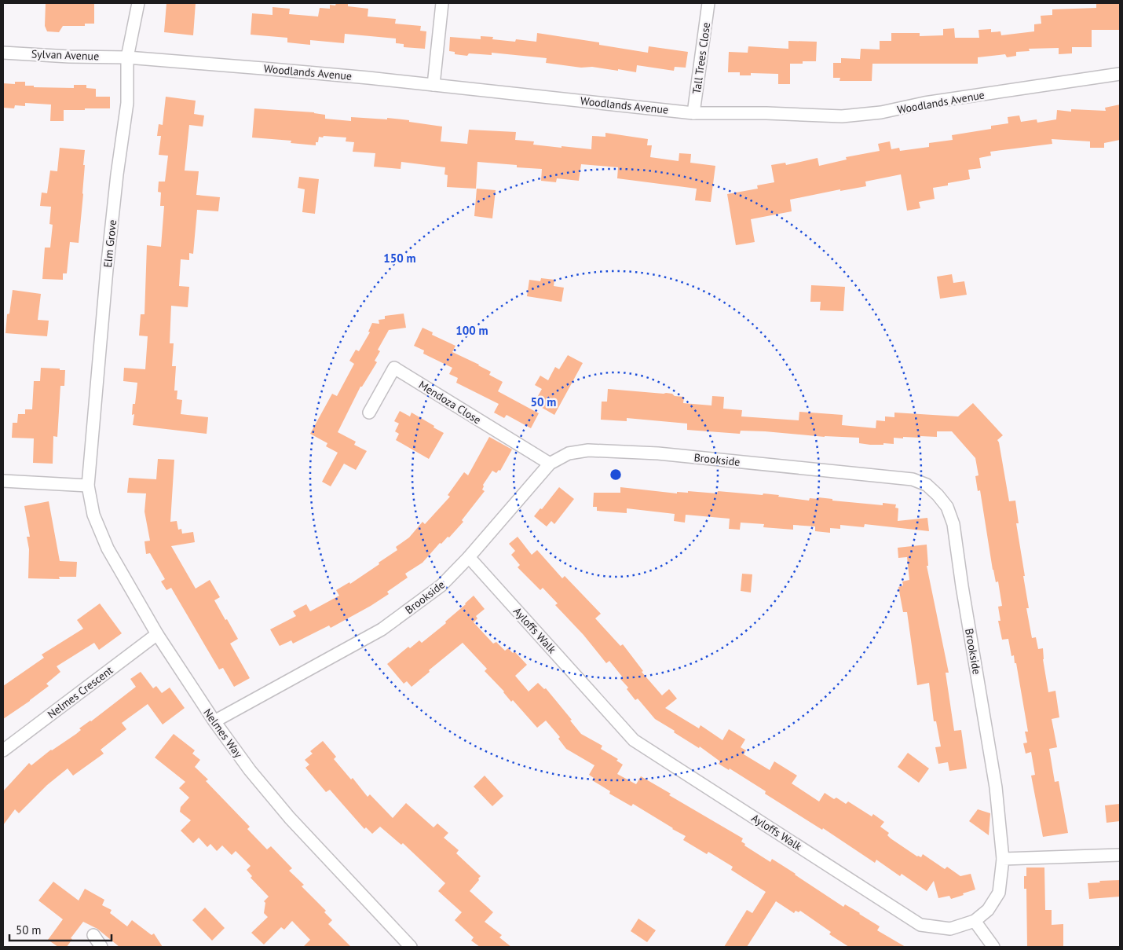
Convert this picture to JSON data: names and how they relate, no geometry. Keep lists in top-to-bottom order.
{
  "streets": {
    "street": [
      "Sylvan Avenue",
      "Tall Trees Close",
      "Woodlands Avenue",
      "Elm Grove",
      "Mendoza Close",
      "Brookside",
      "Ayloffs Walk",
      "Nelmes Crescent",
      "Nelmes Way"
    ]
  },
  "crossings": [
    ["Sylvan Avenue", "Woodlands Avenue"],
    ["Sylvan Avenue", "Elm Grove"],
    ["Tall Trees Close", "Woodlands Avenue"],
    ["Woodlands Avenue", "Elm Grove"],
    ["Elm Grove", "Nelmes Way"],
    ["Mendoza Close", "Brookside"],
    ["Brookside", "Ayloffs Walk"],
    ["Brookside", "Nelmes Way"],
    ["Nelmes Crescent", "Nelmes Way"]
  ],
  "scale_bar": "50 m",
  "rings": ["150 m", "100 m", "50 m"]
}
